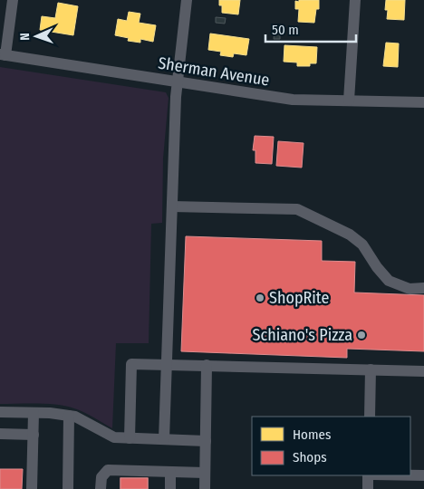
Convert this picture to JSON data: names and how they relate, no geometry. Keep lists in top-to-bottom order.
{
  "streets": {
    "street": ["Sherman Avenue"]
  },
  "places": ["ShopRite", "Schiano's Pizza"],
  "legend": ["Homes", "Shops"],
  "scale_bar": "50 m",
  "north": "left"
}
